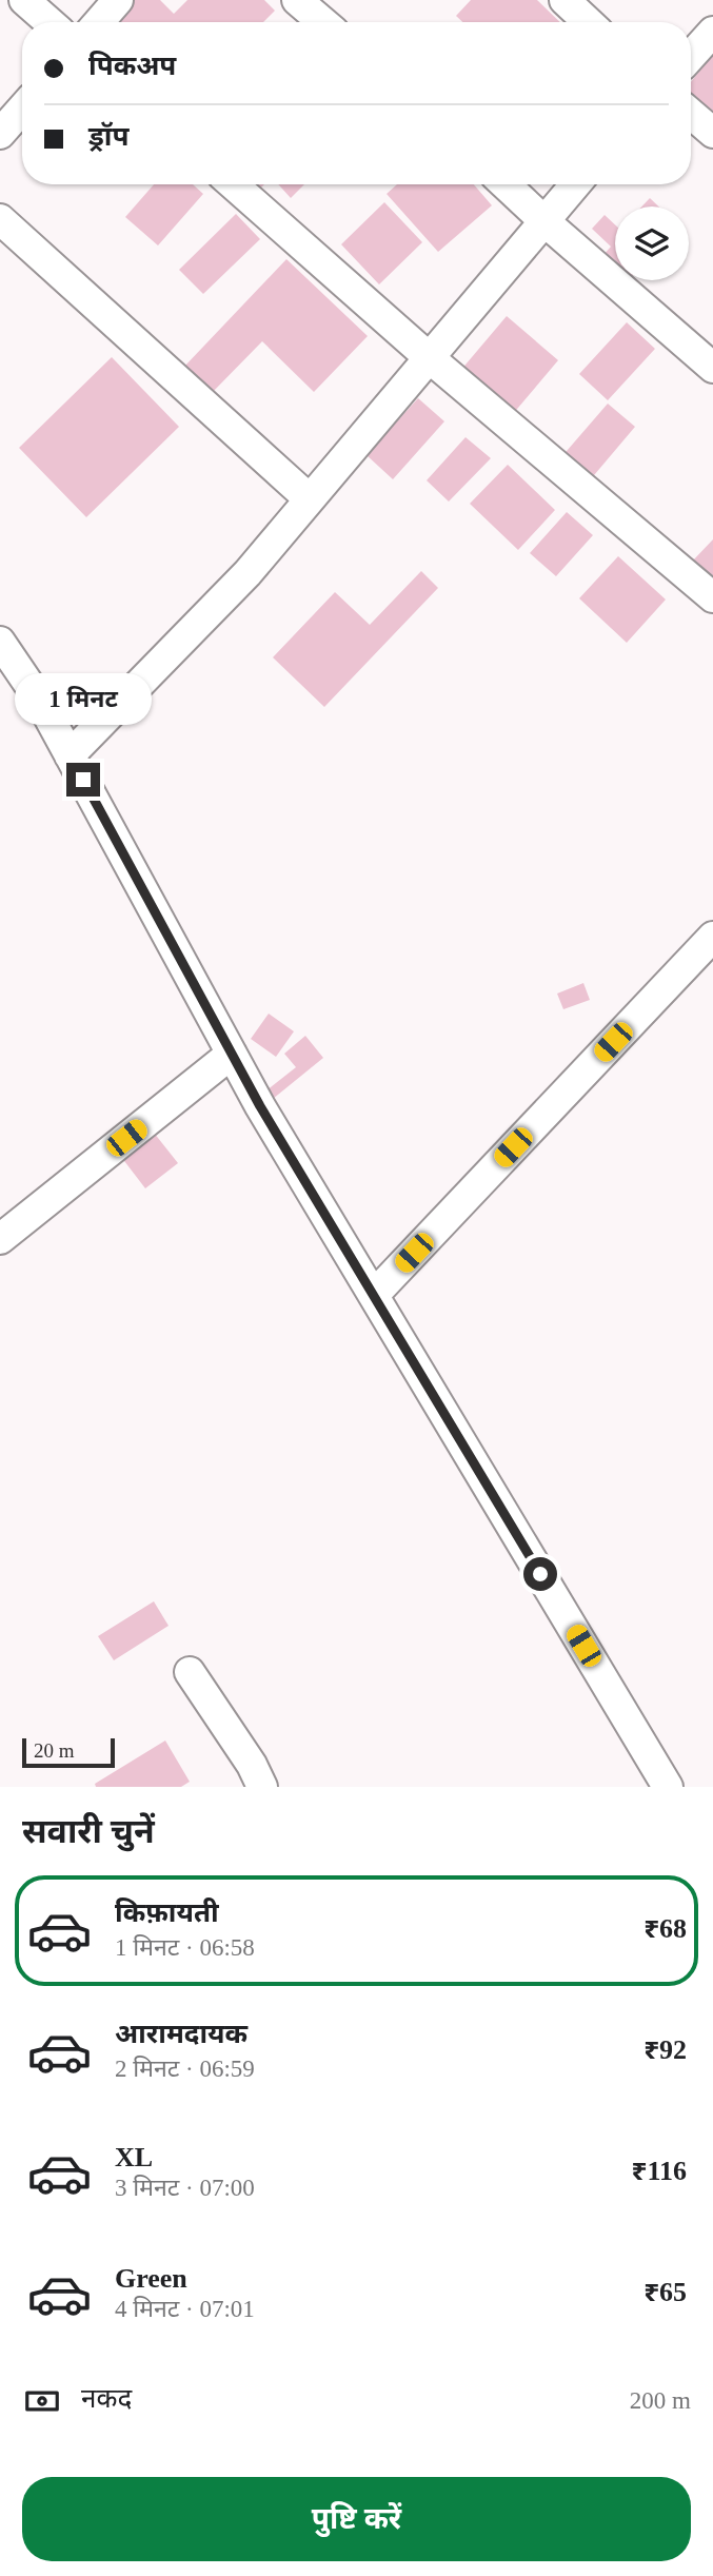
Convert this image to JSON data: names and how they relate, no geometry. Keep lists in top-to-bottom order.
{
  "scale_bar": "20 m",
  "page": {
    "banner": ["पिकअप", "ड्रॉप"],
    "bubble": "1 मिनट",
    "scale": "20 m",
    "heading": "सवारी चुनें",
    "list": [
      {
        "name": "किफ़ायती",
        "note": "1 मिनट · 06:58",
        "value": "₹68"
      },
      {
        "name": "आरामदायक",
        "note": "2 मिनट · 06:59",
        "value": "₹92"
      },
      {
        "name": "XL",
        "note": "3 मिनट · 07:00",
        "value": "₹116"
      },
      {
        "name": "Green",
        "note": "4 मिनट · 07:01",
        "value": "₹65"
      }
    ],
    "pay": ["नकद", "200 m"],
    "buttons": "पुष्टि करें"
  }
}
